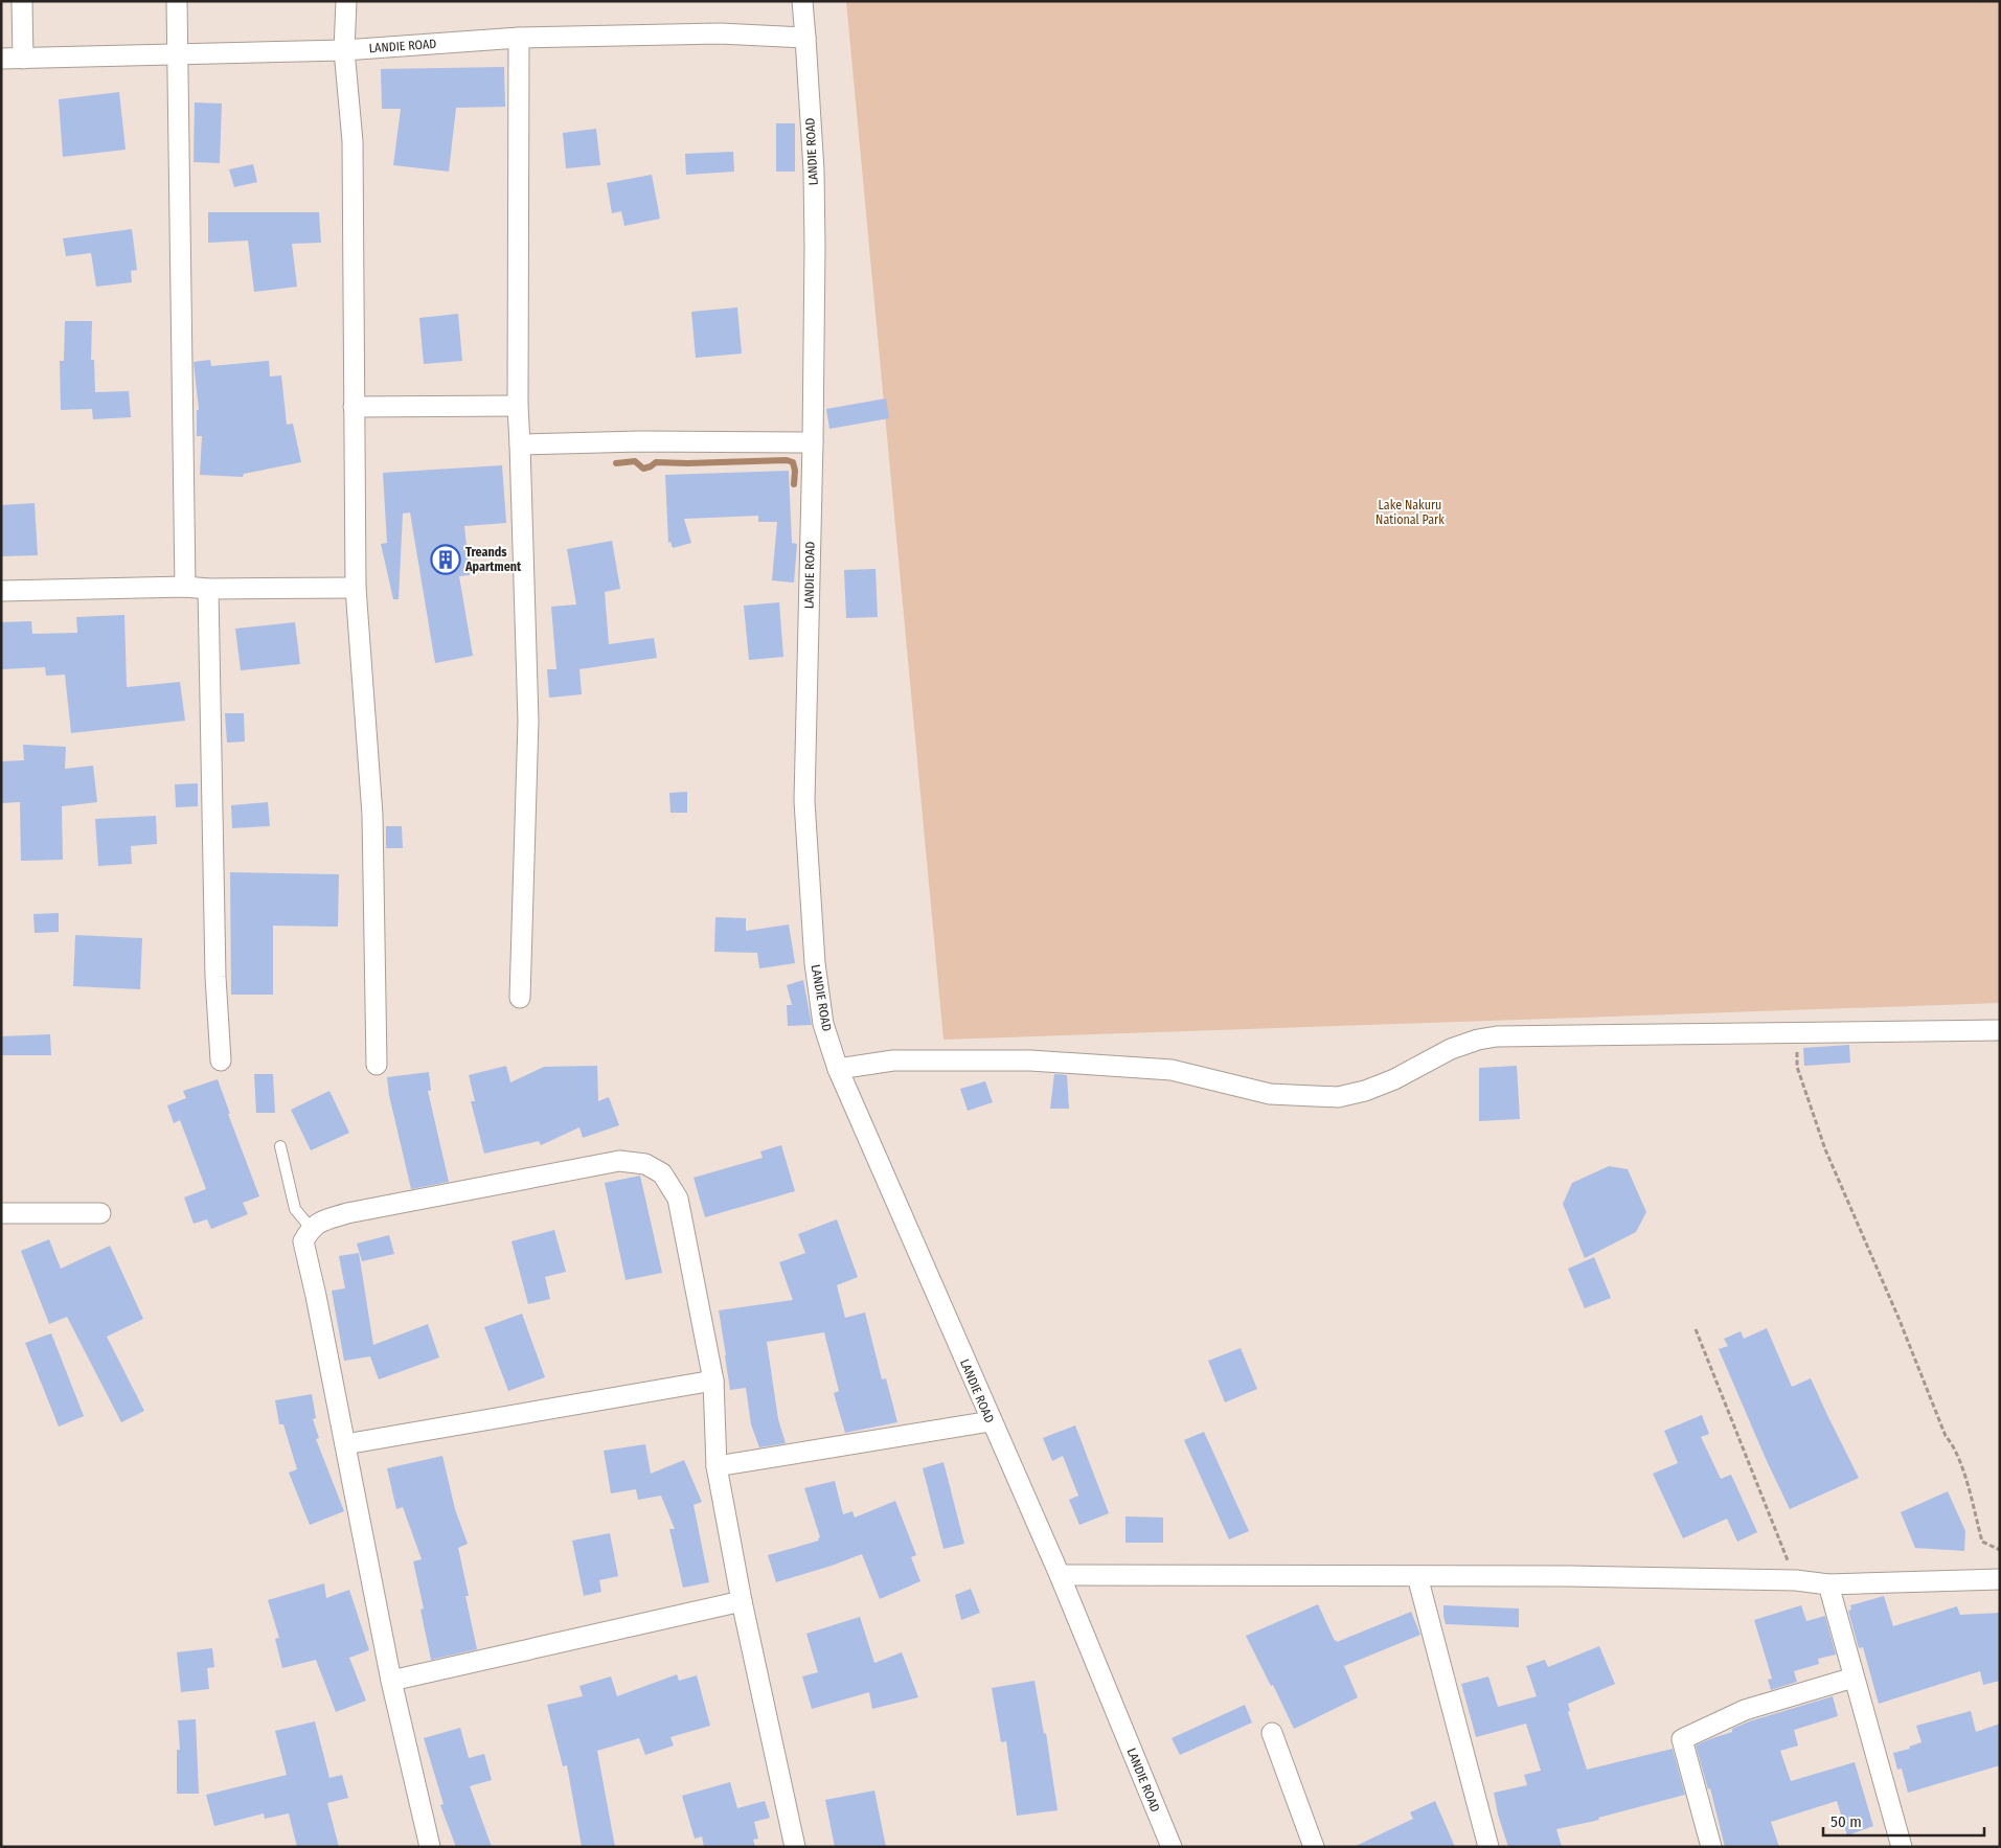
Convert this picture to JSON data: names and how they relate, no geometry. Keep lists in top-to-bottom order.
{
  "streets": {
    "street": ["LANDIE ROAD"]
  },
  "parks": ["Lake Nakuru National Park"],
  "places": {
    "building": ["Treands Apartment"]
  },
  "scale_bar": "50 m"
}
